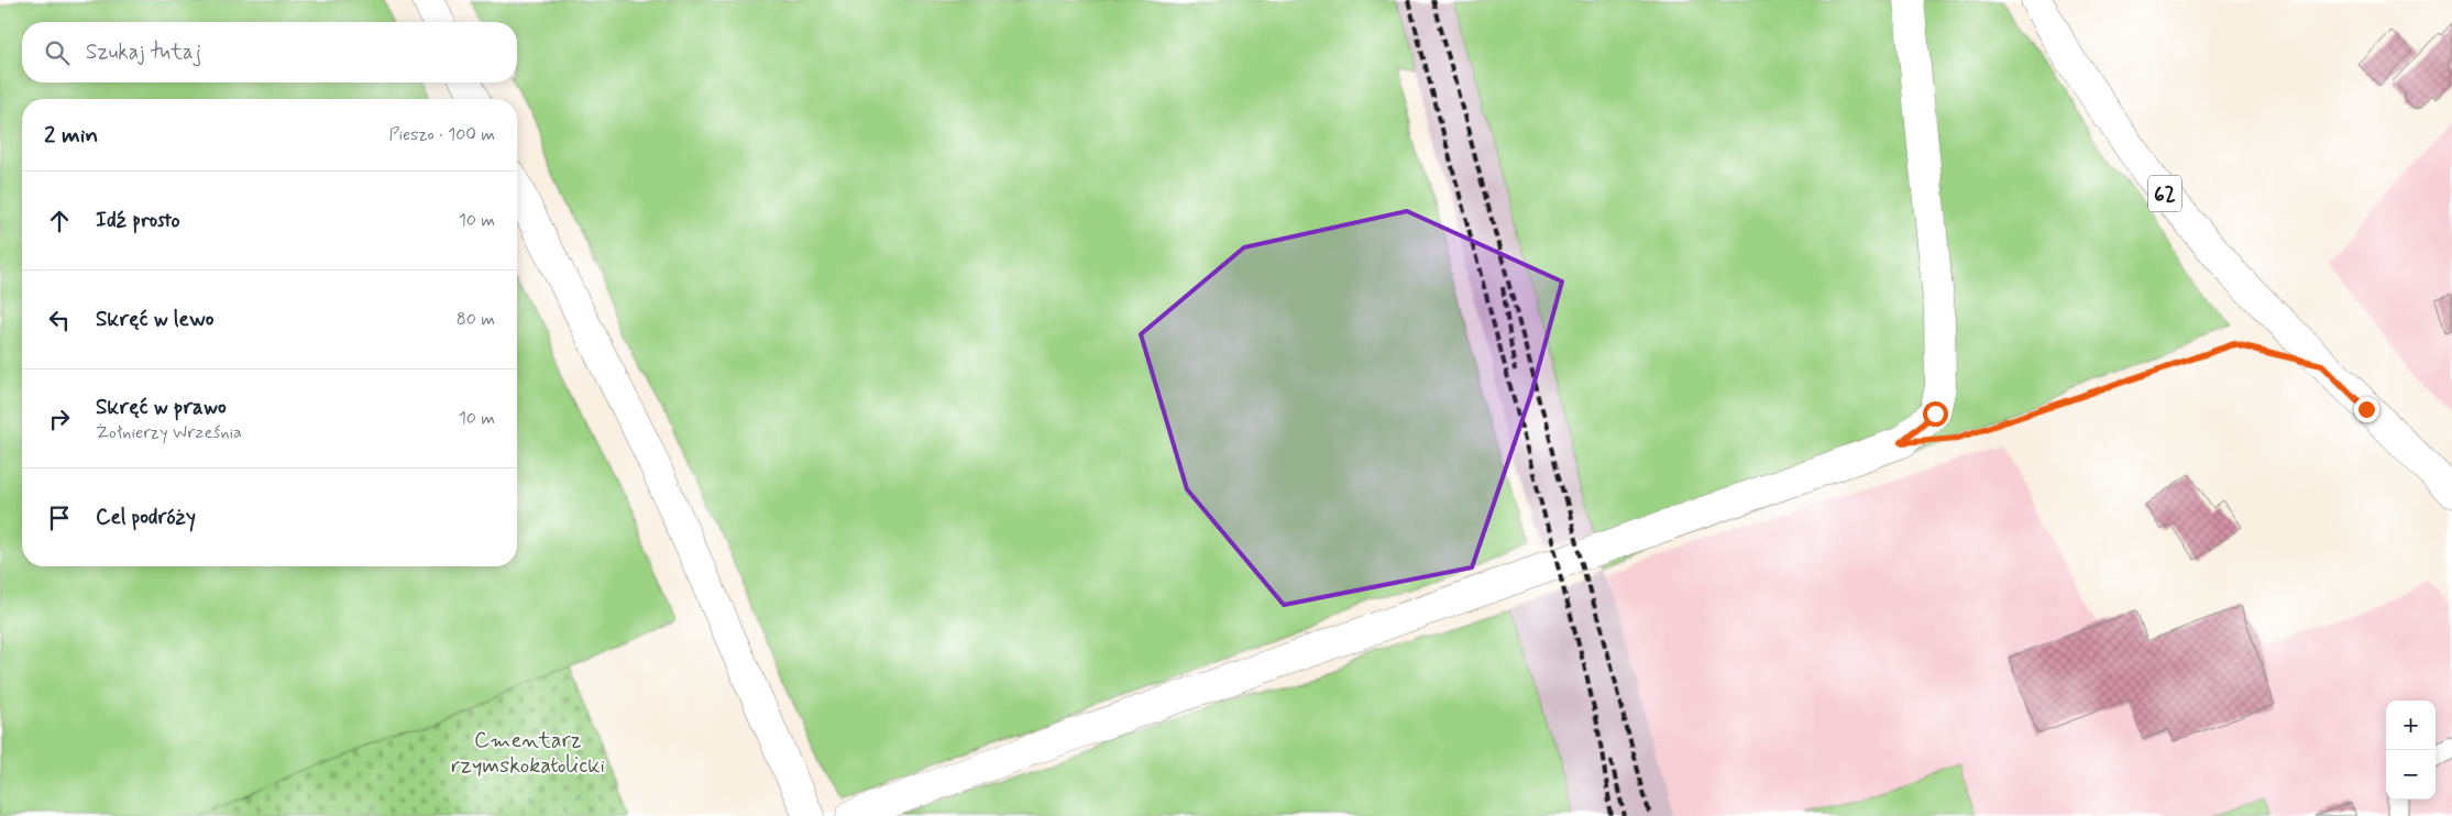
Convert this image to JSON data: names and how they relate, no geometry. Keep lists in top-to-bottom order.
{
  "streets": {
    "street": ["62"]
  },
  "parks": ["Cmentarz rzymskokatolicki"],
  "page": {
    "search": "Szukaj tutaj",
    "heading": ["2 min", "Pieszo · 100 m"],
    "list": [
      ["Idź prosto", "10 m"],
      ["Skręć w lewo", "80 m"],
      ["Skręć w prawo", "Żołnierzy Września", "10 m"],
      "Cel podróży"
    ],
    "map_buttons": ["+", "−"]
  }
}
